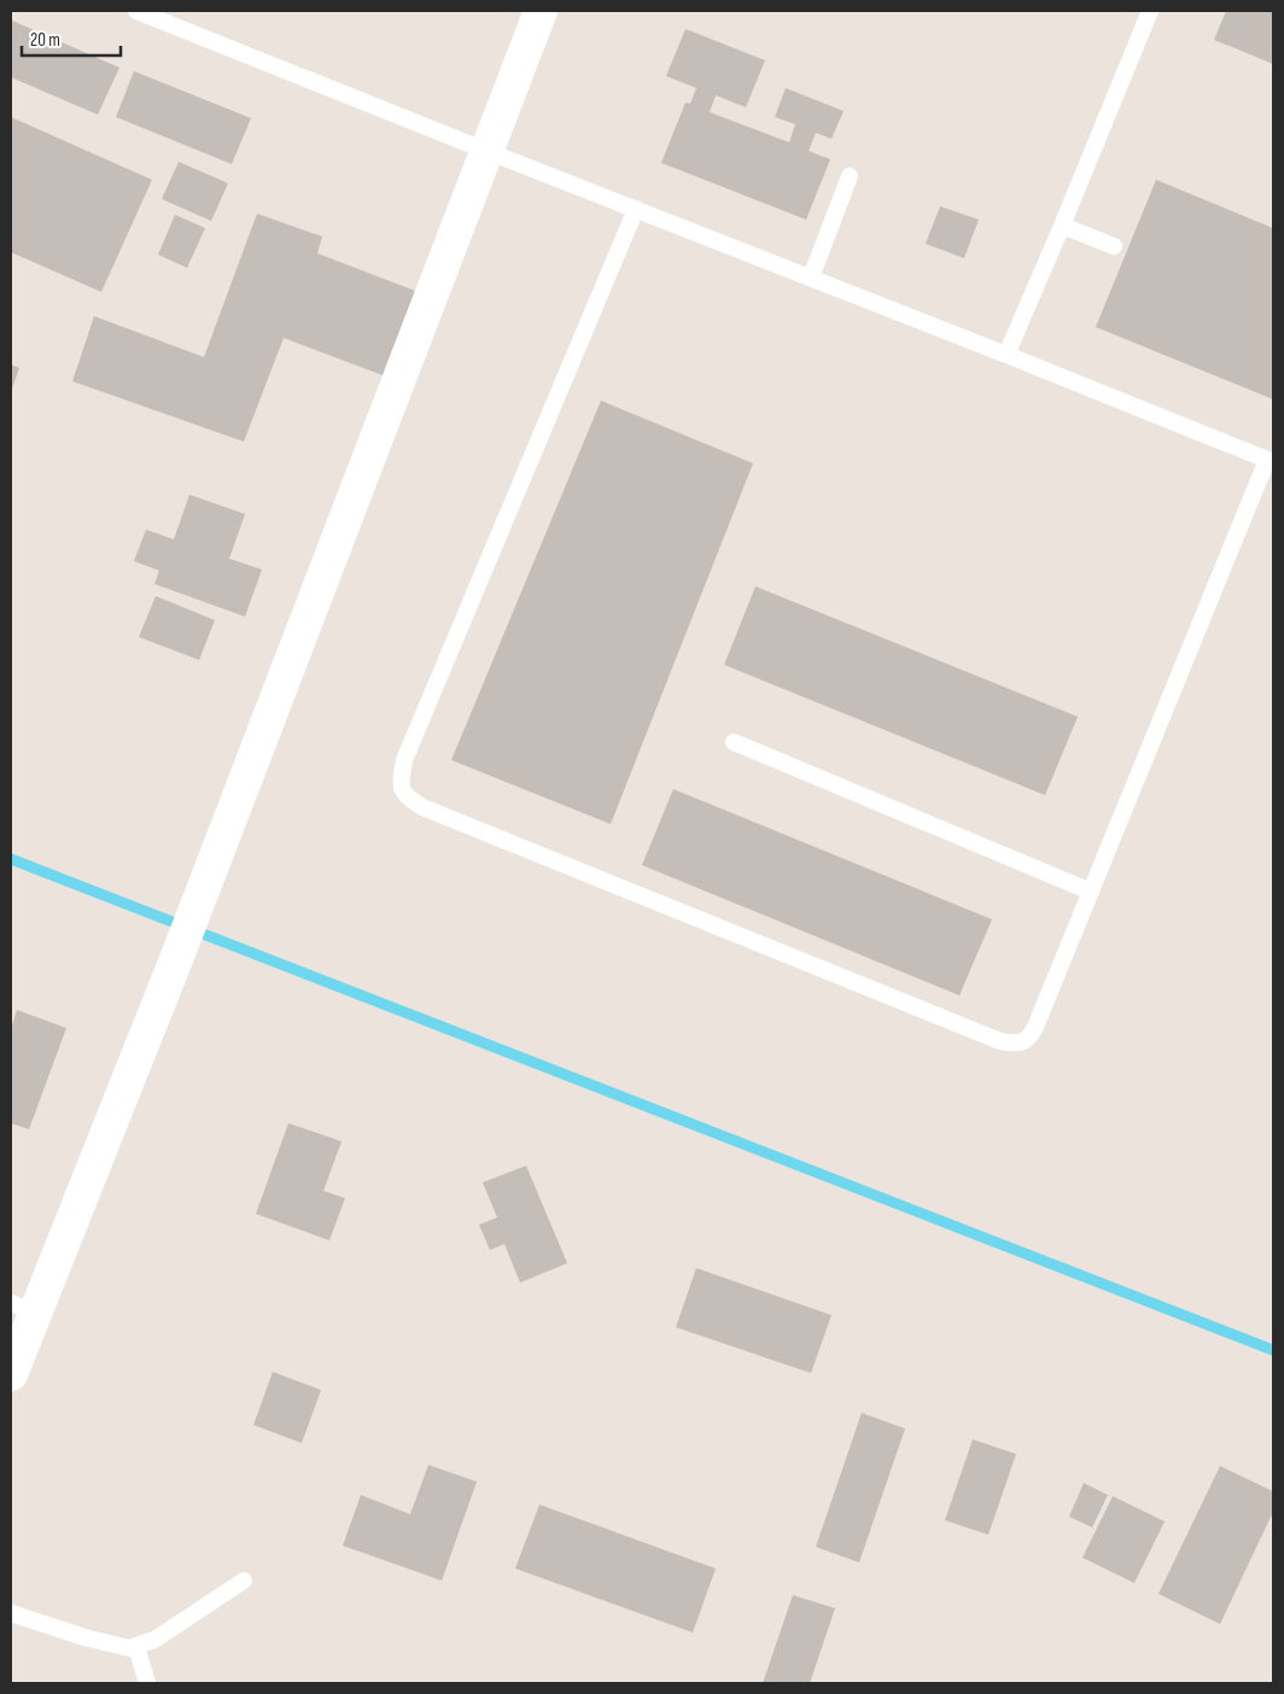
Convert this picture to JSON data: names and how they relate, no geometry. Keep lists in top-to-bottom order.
{
  "scale_bar": "20 m"
}
